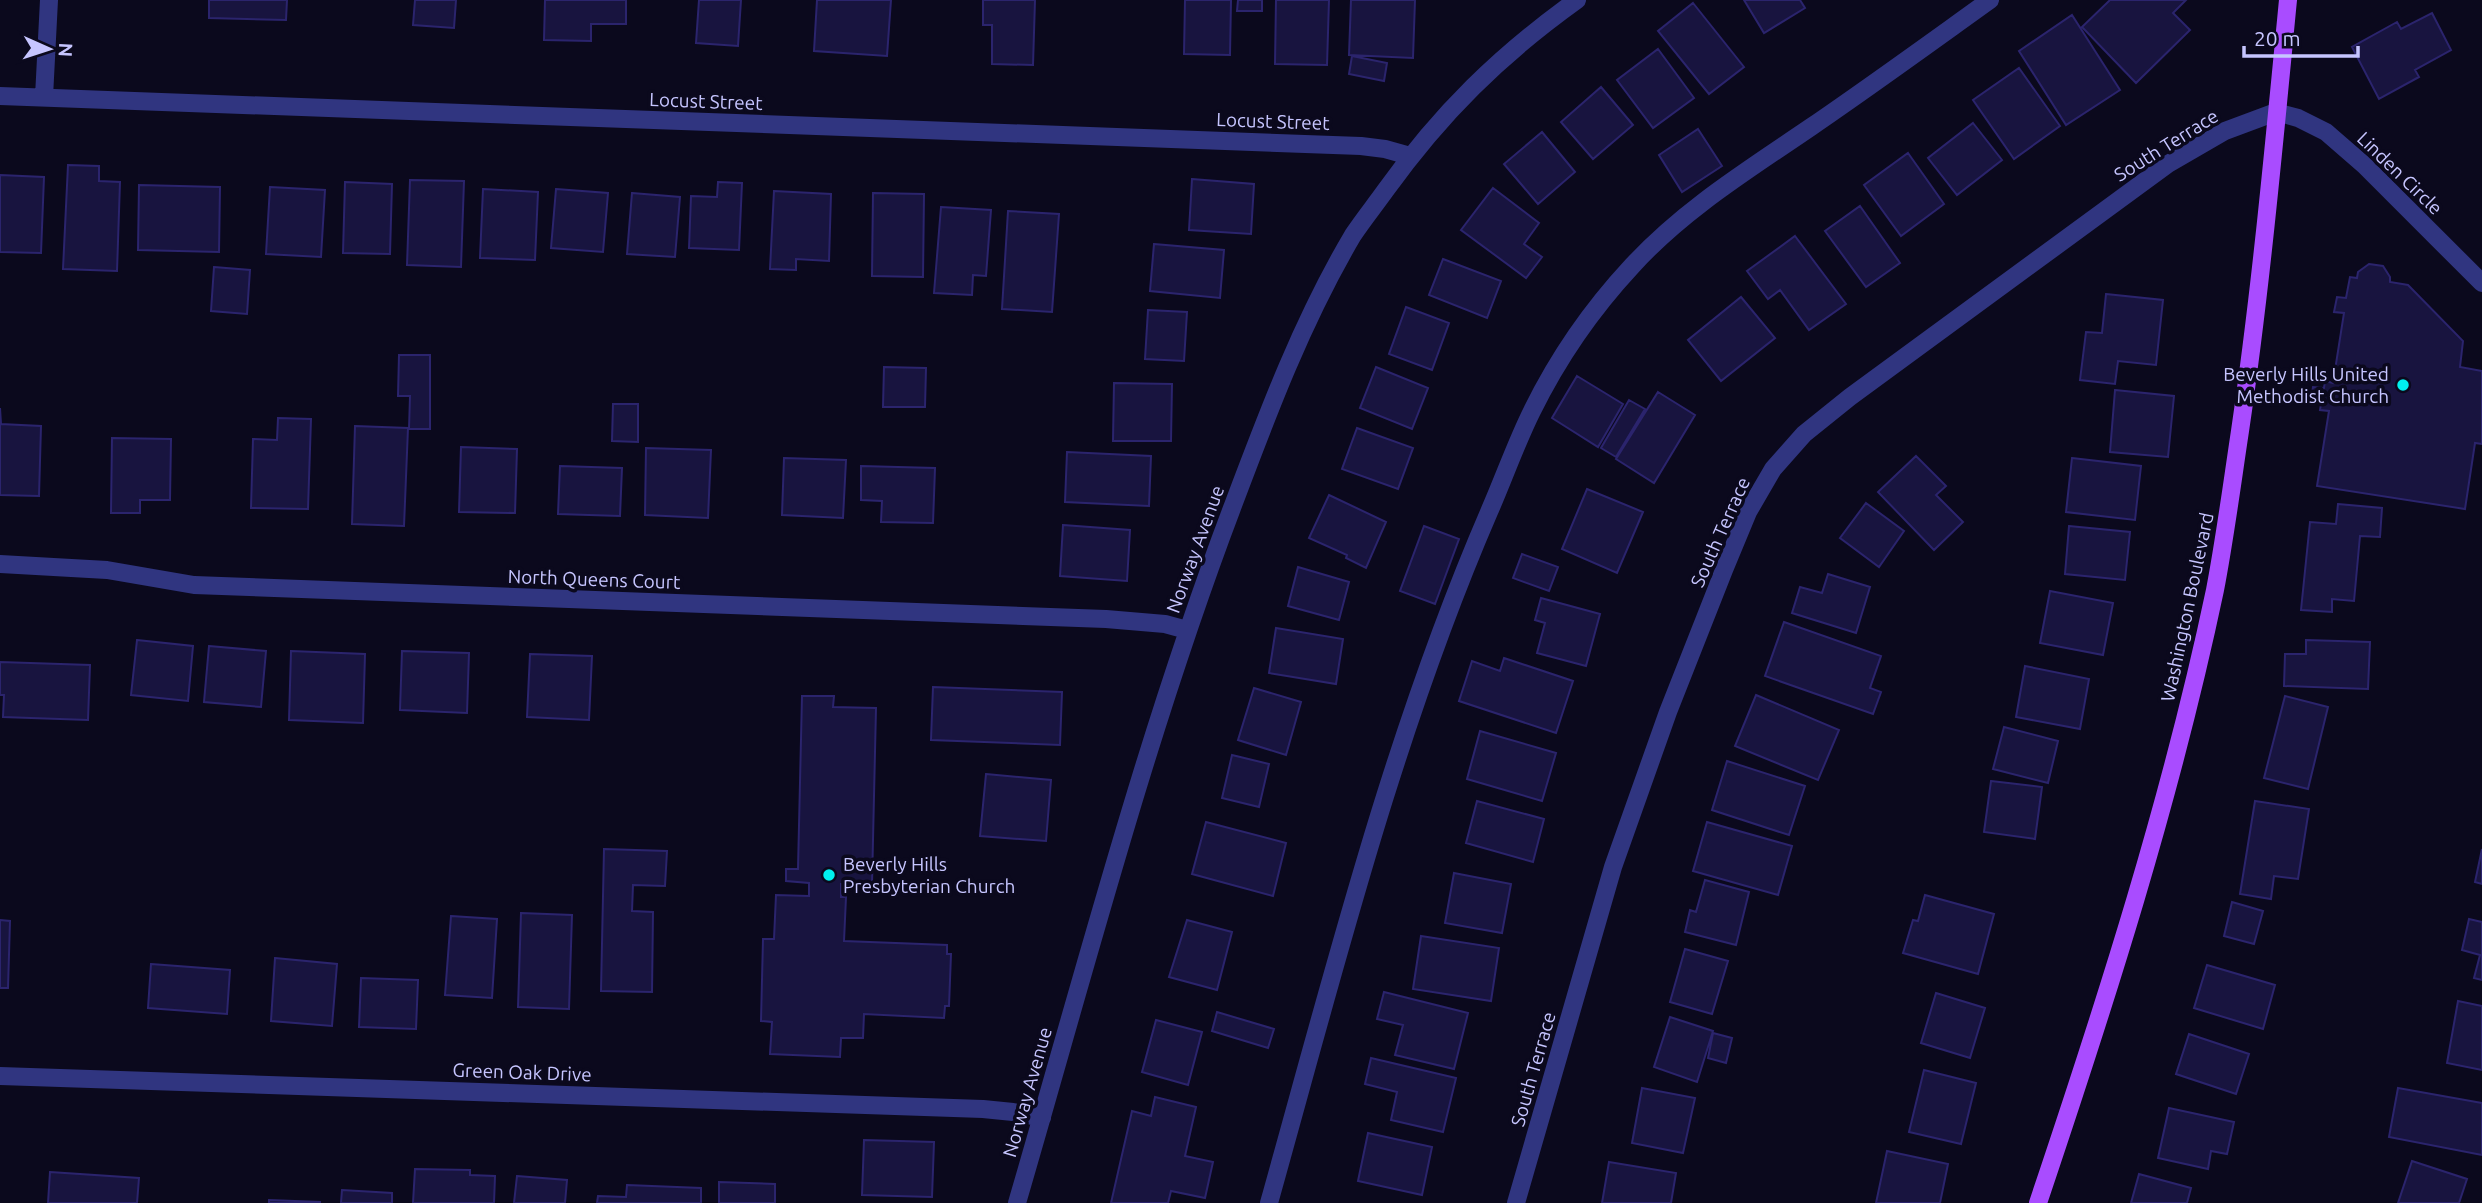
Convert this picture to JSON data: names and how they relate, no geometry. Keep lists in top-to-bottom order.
{
  "streets": {
    "main road": ["Washington Boulevard"],
    "street": [
      "Locust Street",
      "South Terrace",
      "Linden Circle",
      "Norway Avenue",
      "North Queens Court",
      "Green Oak Drive"
    ]
  },
  "crossings": [
    ["Locust Street", "Norway Avenue"],
    ["South Terrace", "Linden Circle"],
    ["South Terrace", "Washington Boulevard"],
    ["Linden Circle", "Washington Boulevard"],
    ["Norway Avenue", "North Queens Court"],
    ["Norway Avenue", "Green Oak Drive"]
  ],
  "places": ["Beverly Hills United Methodist Church", "Beverly Hills Presbyterian Church"],
  "scale_bar": "20 m",
  "north": "right"
}
